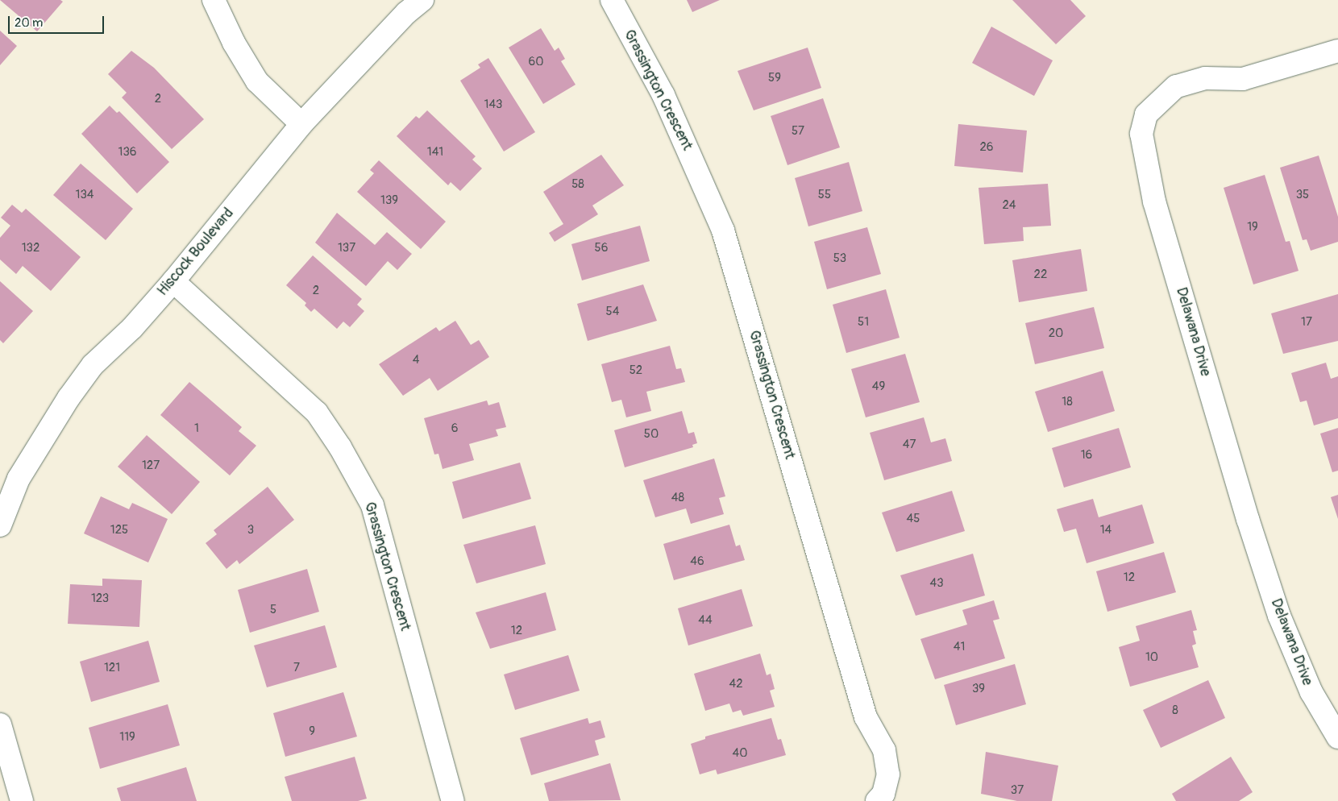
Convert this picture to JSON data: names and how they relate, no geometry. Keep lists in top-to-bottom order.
{
  "streets": {
    "street": ["Grassington Crescent", "Hiscock Boulevard", "Delawana Drive"]
  },
  "crossings": [
    ["Grassington Crescent", "Hiscock Boulevard"]
  ],
  "house_numbers": [
    "60",
    "59",
    "2",
    "143",
    "57",
    "26",
    "136",
    "141",
    "58",
    "134",
    "55",
    "35",
    "139",
    "24",
    "19",
    "132",
    "137",
    "56",
    "53",
    "22",
    "2",
    "54",
    "51",
    "17",
    "20",
    "4",
    "52",
    "49",
    "18",
    "1",
    "6",
    "50",
    "47",
    "16",
    "127",
    "48",
    "45",
    "125",
    "3",
    "14",
    "46",
    "12",
    "43",
    "123",
    "5",
    "44",
    "12",
    "41",
    "10",
    "121",
    "7",
    "42",
    "39",
    "8",
    "9",
    "119",
    "40",
    "37"
  ],
  "scale_bar": "20 m"
}
